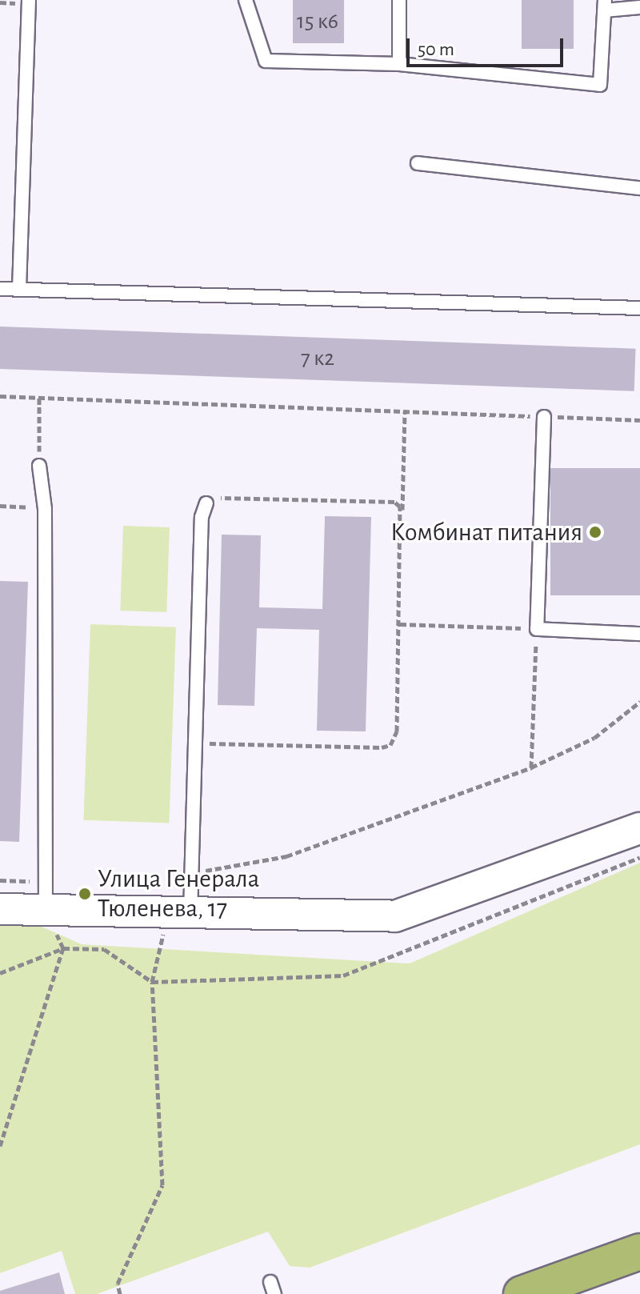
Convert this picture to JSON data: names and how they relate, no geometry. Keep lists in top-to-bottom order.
{
  "places": ["Комбинат питания", "Улица Генерала Тюленева, 17"],
  "house_numbers": ["15 к6", "7 к2"],
  "scale_bar": "50 m"
}
